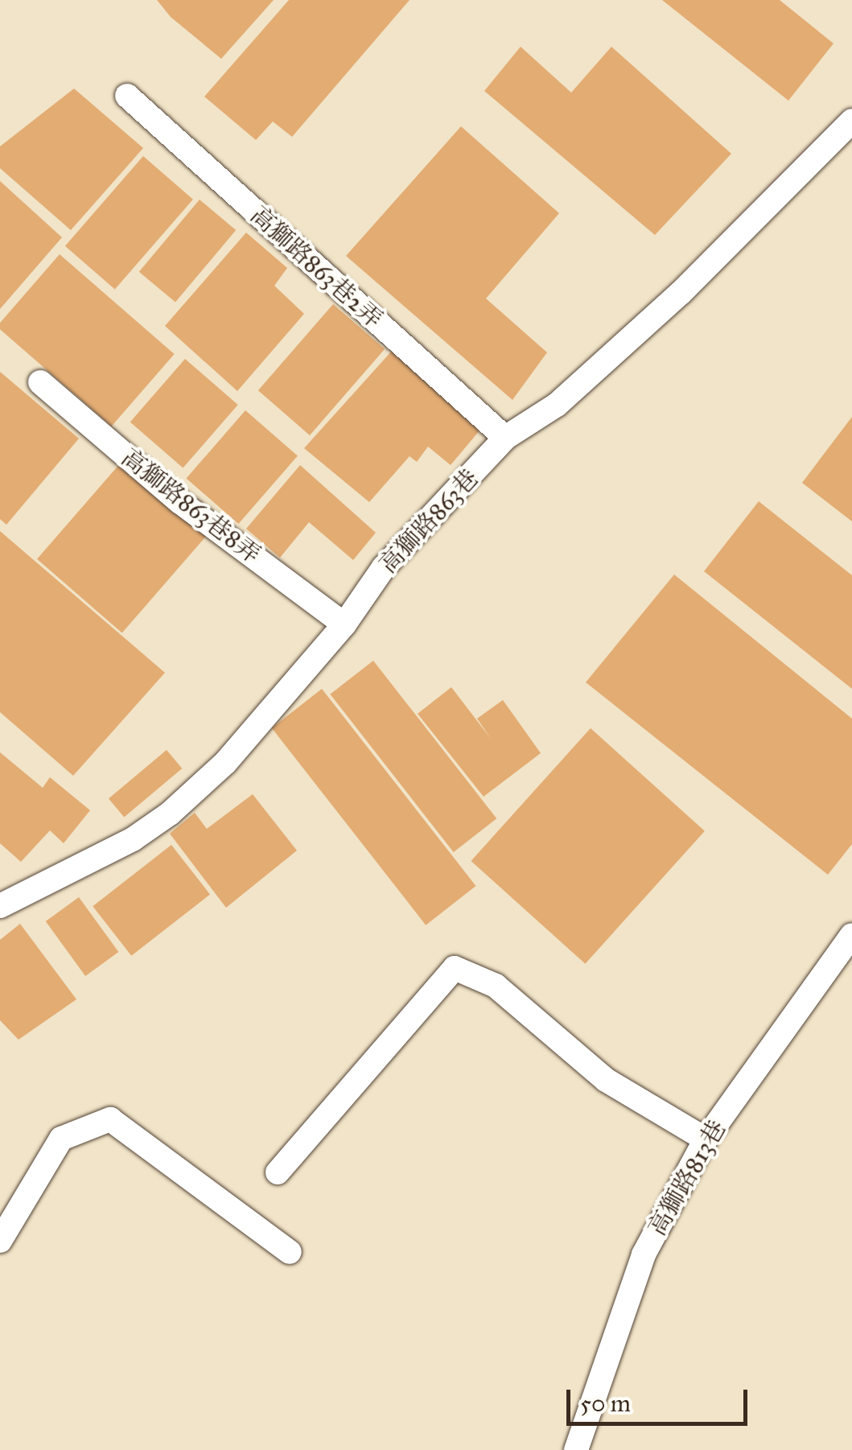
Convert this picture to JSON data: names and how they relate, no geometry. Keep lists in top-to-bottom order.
{
  "streets": {
    "street": [
      "高獅路863巷2弄",
      "高獅路863巷8弄",
      "高獅路863巷",
      "高獅路813巷"
    ]
  },
  "crossings": [
    ["高獅路863巷2弄", "高獅路863巷"],
    ["高獅路863巷8弄", "高獅路863巷"]
  ],
  "scale_bar": "50 m"
}
